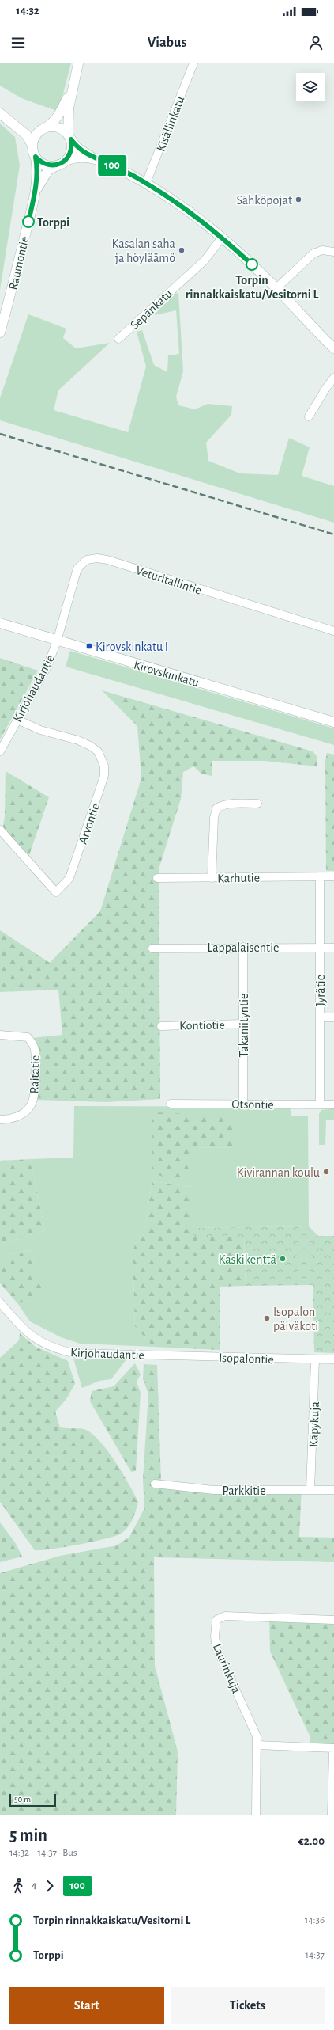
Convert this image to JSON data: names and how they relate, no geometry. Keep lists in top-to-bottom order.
{
  "streets": {
    "main road": ["Raumontie", "Kirovskinkatu"],
    "street": [
      "Kisällinkatu",
      "Sepänkatu",
      "Veturitallintie",
      "Kirjohaudantie",
      "Arvontie",
      "Karhutie",
      "Lappalaisentie",
      "Jyrätie",
      "Kontiotie",
      "Takaniityntie",
      "Raitatie",
      "Otsontie",
      "Isopalontie",
      "Käpykuja",
      "Parkkitie",
      "Laurinkuja"
    ]
  },
  "crossings": [
    ["Veturitallintie", "Kirovskinkatu"],
    ["Veturitallintie", "Kirjohaudantie"],
    ["Kirovskinkatu", "Kirjohaudantie"],
    ["Kirjohaudantie", "Arvontie"],
    ["Kirjohaudantie", "Isopalontie"],
    ["Karhutie", "Jyrätie"],
    ["Lappalaisentie", "Jyrätie"],
    ["Lappalaisentie", "Takaniityntie"],
    ["Jyrätie", "Otsontie"],
    ["Kontiotie", "Takaniityntie"],
    ["Takaniityntie", "Otsontie"],
    ["Isopalontie", "Käpykuja"],
    ["Käpykuja", "Parkkitie"]
  ],
  "places": {
    "other": [
      "Sähköpojat",
      "Torppi",
      "Kasalan saha ja höyläämö",
      "Torpin rinnakkaiskatu/Vesitorni L",
      "Kivirannan koulu",
      "Kaskikenttä",
      "Isopalon päiväkoti"
    ],
    "transit": ["Kirovskinkatu I"]
  },
  "lines": ["bus line 100"],
  "scale_bar": "50 m",
  "page": {
    "status": "14:32",
    "header": "Viabus",
    "on_map": "100",
    "scale": "50 m",
    "heading": ["5 min", "14:32 – 14:37 · Bus", "€2.00"],
    "legs": ["4", "100"],
    "list": [
      {
        "name": "Torpin rinnakkaiskatu/Vesitorni L",
        "value": "14:36"
      },
      {
        "name": "Torppi",
        "value": "14:37"
      }
    ],
    "buttons": ["Start", "Tickets"]
  }
}
